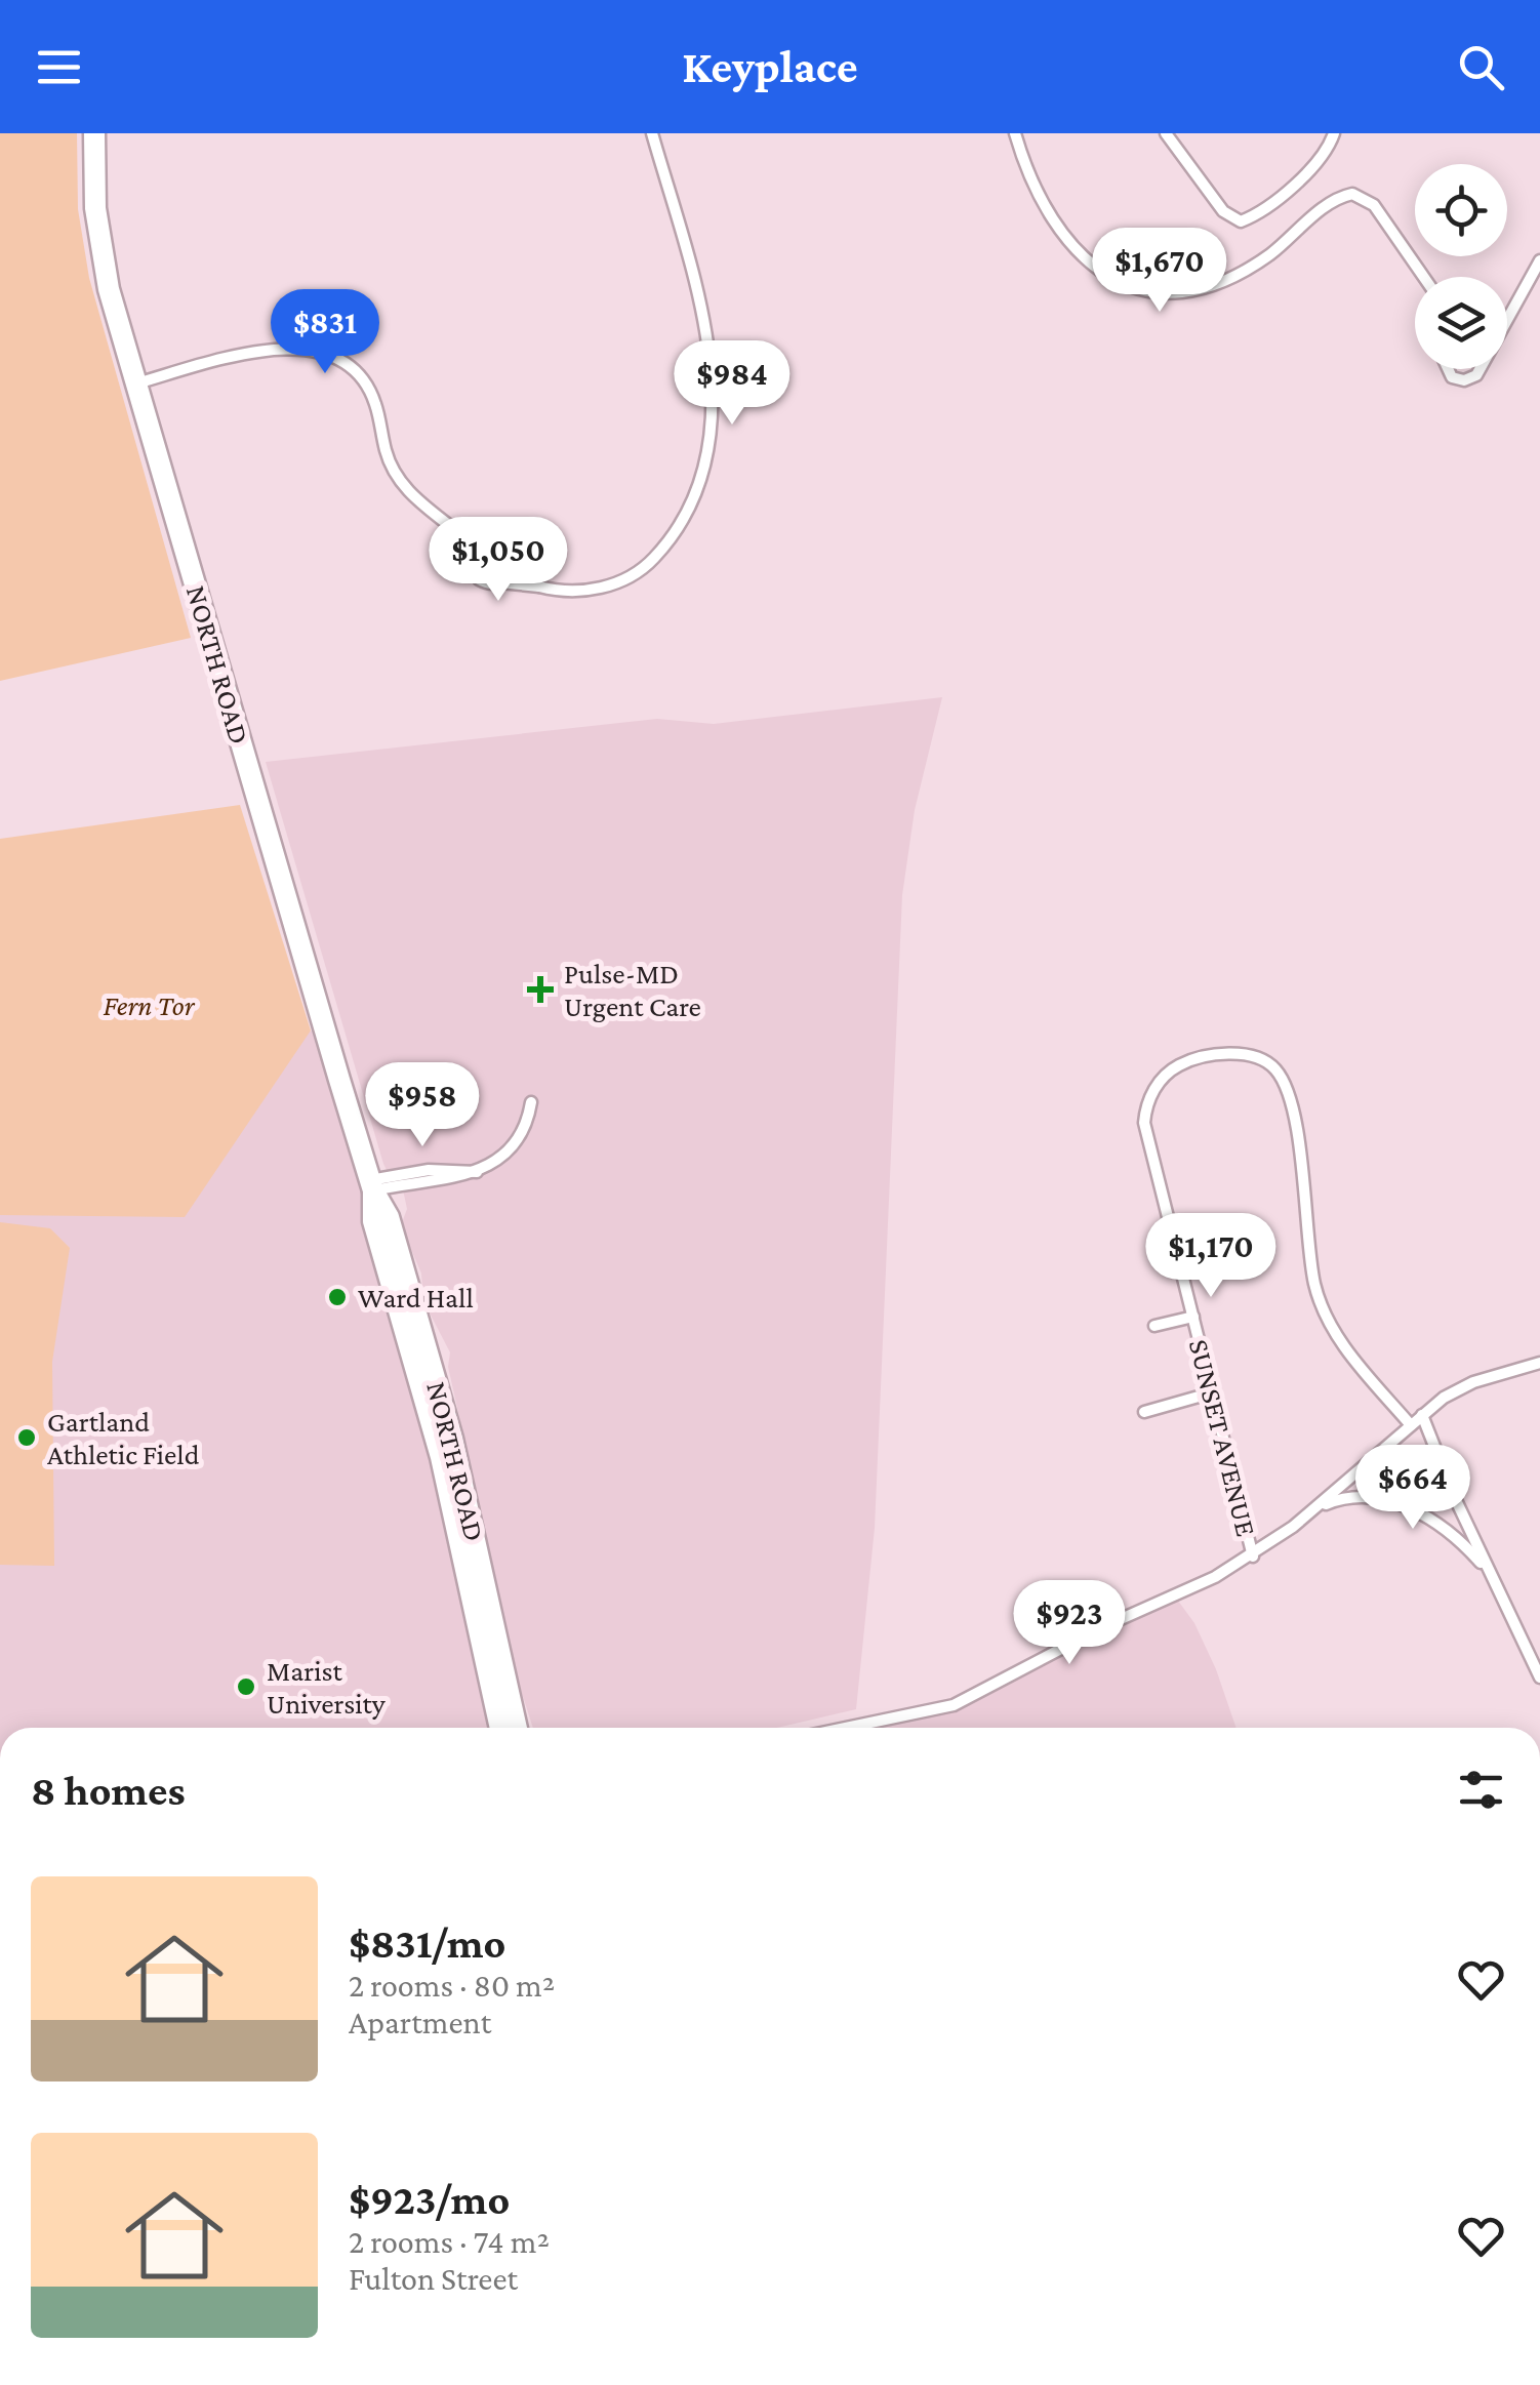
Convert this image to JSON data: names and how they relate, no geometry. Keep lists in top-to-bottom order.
{
  "streets": {
    "highway": ["NORTH ROAD"],
    "street": ["SUNSET AVENUE"]
  },
  "parks": ["Fern Tor"],
  "places": {
    "health": ["Pulse-MD Urgent Care"],
    "other": ["Ward Hall", "Gartland Athletic Field", "Marist University"]
  },
  "page": {
    "header": "Keyplace",
    "price": [
      "$1,670",
      "$831",
      "$984",
      "$1,050",
      "$958",
      "$1,170",
      "$664",
      "$923"
    ],
    "heading": "8 homes",
    "list": [
      {
        "name": "$831/mo",
        "note": "2 rooms · 80 m² · Apartment"
      },
      {
        "name": "$923/mo",
        "note": "2 rooms · 74 m² · Fulton Street"
      }
    ]
  }
}
